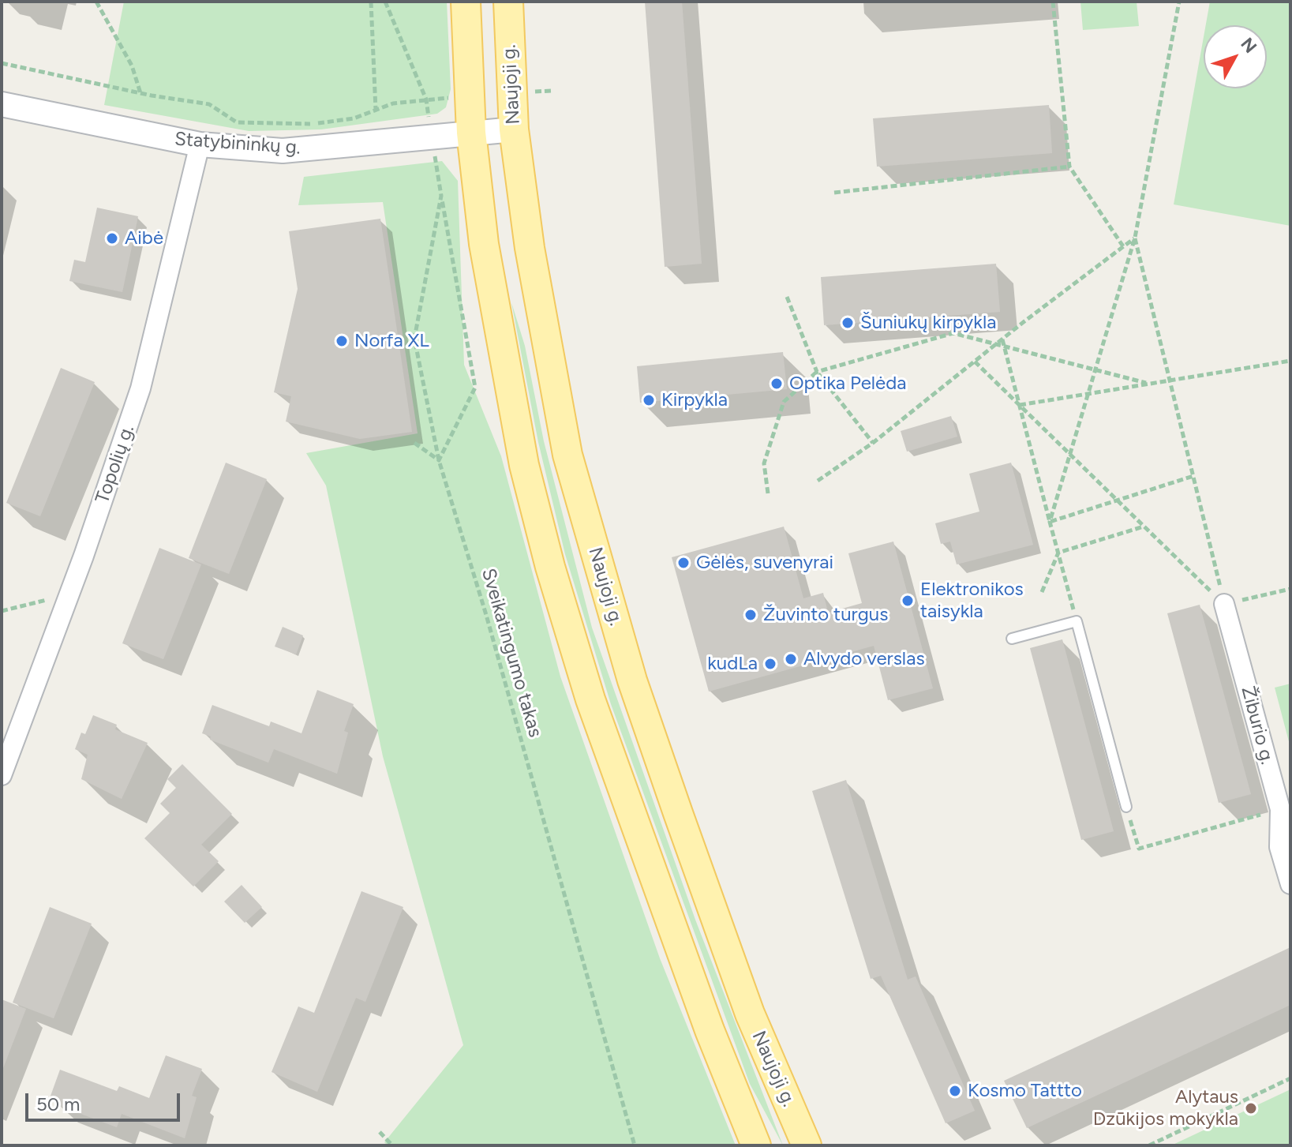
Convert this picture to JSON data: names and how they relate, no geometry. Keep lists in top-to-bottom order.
{
  "streets": {
    "main road": ["Naujoji g."],
    "street": ["Statybininkų g.", "Topolių g.", "Žiburio g."],
    "path": ["Sveikatingumo takas"]
  },
  "crossings": [
    ["Naujoji g.", "Statybininkų g."],
    ["Statybininkų g.", "Topolių g."]
  ],
  "places": [
    "Aibė",
    "Šuniukų kirpykla",
    "Norfa XL",
    "Optika Pelėda",
    "Kirpykla",
    "Gėlės, suvenyrai",
    "Elektronikos taisykla",
    "Žuvinto turgus",
    "Alvydo verslas",
    "kudLa",
    "Kosmo Tattto",
    "Alytaus Dzūkijos mokykla"
  ],
  "scale_bar": "50 m",
  "north": "top right"
}
